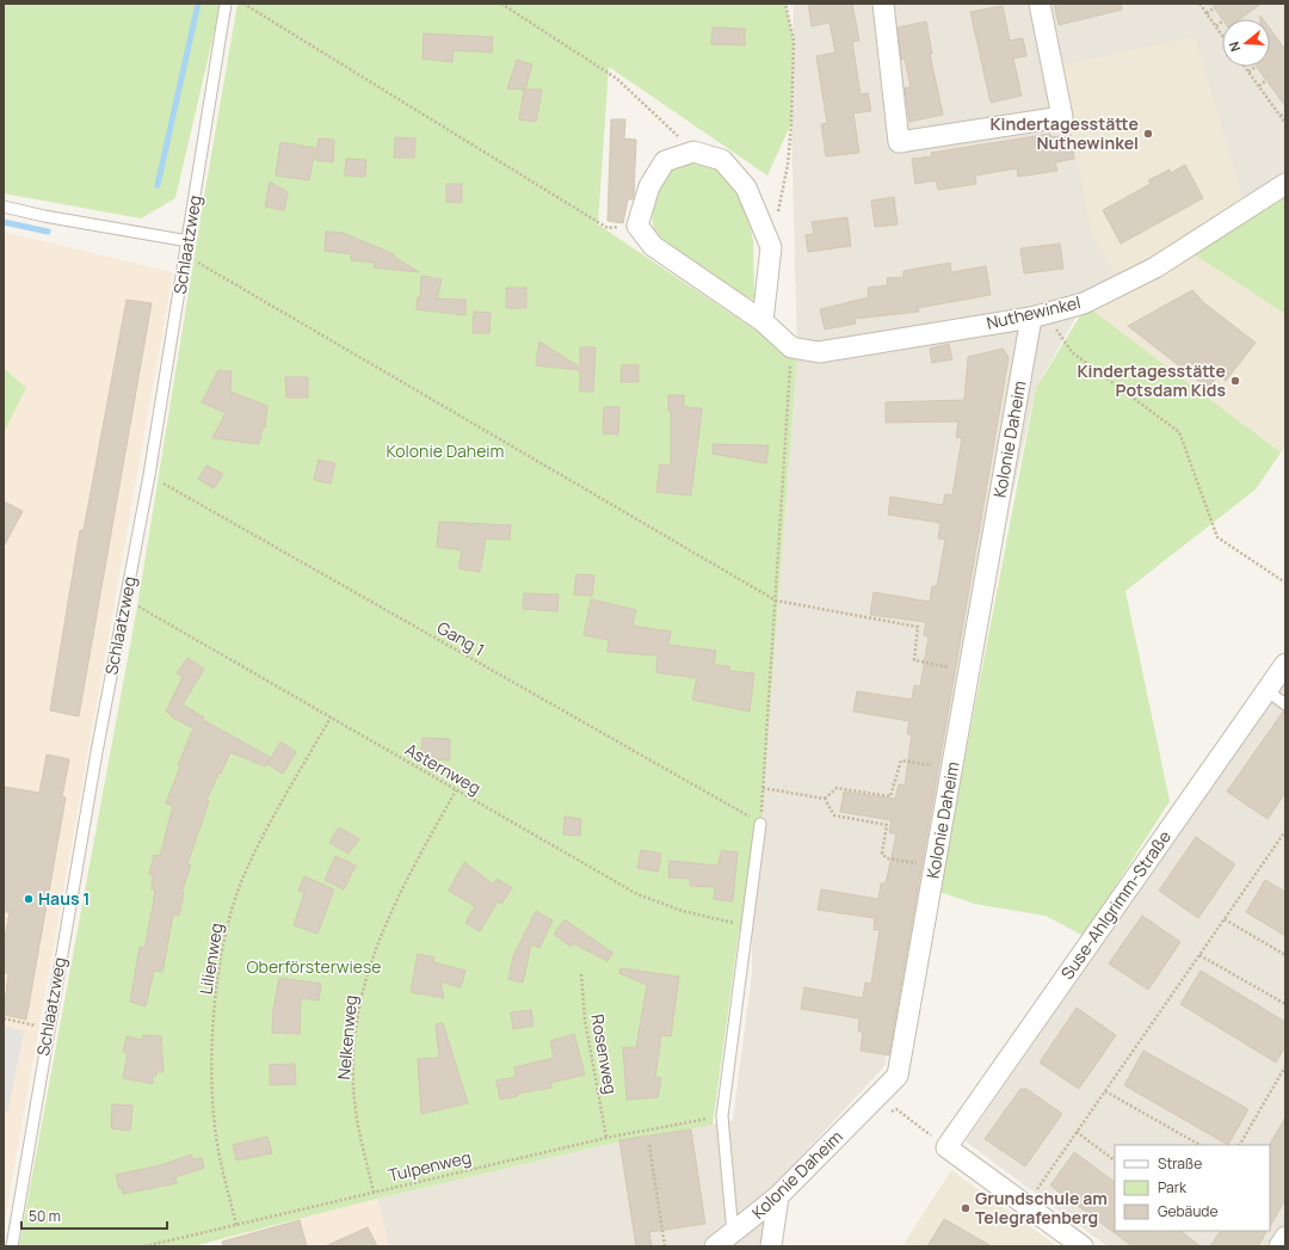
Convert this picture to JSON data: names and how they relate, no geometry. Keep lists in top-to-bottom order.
{
  "streets": {
    "street": ["Nuthewinkel", "Kolonie Daheim", "Suse-Ahlgrimm-Straße"],
    "lane": ["Schlaatzweg"],
    "path": [
      "Gang 1",
      "Asternweg",
      "Lilienweg",
      "Nelkenweg",
      "Rosenweg",
      "Tulpenweg"
    ]
  },
  "crossings": [
    ["Schlaatzweg", "Gang 1"],
    ["Nuthewinkel", "Kolonie Daheim"],
    ["Asternweg", "Lilienweg"],
    ["Asternweg", "Nelkenweg"],
    ["Lilienweg", "Tulpenweg"],
    ["Nelkenweg", "Tulpenweg"],
    ["Rosenweg", "Tulpenweg"]
  ],
  "parks": ["Kolonie Daheim", "Oberförsterwiese"],
  "places": [
    "Kindertagesstätte Nuthewinkel",
    "Kindertagesstätte Potsdam Kids",
    "Haus 1",
    "Grundschule am Telegrafenberg"
  ],
  "legend": ["Straße", "Park", "Gebäude"],
  "scale_bar": "50 m",
  "north": "left"
}
